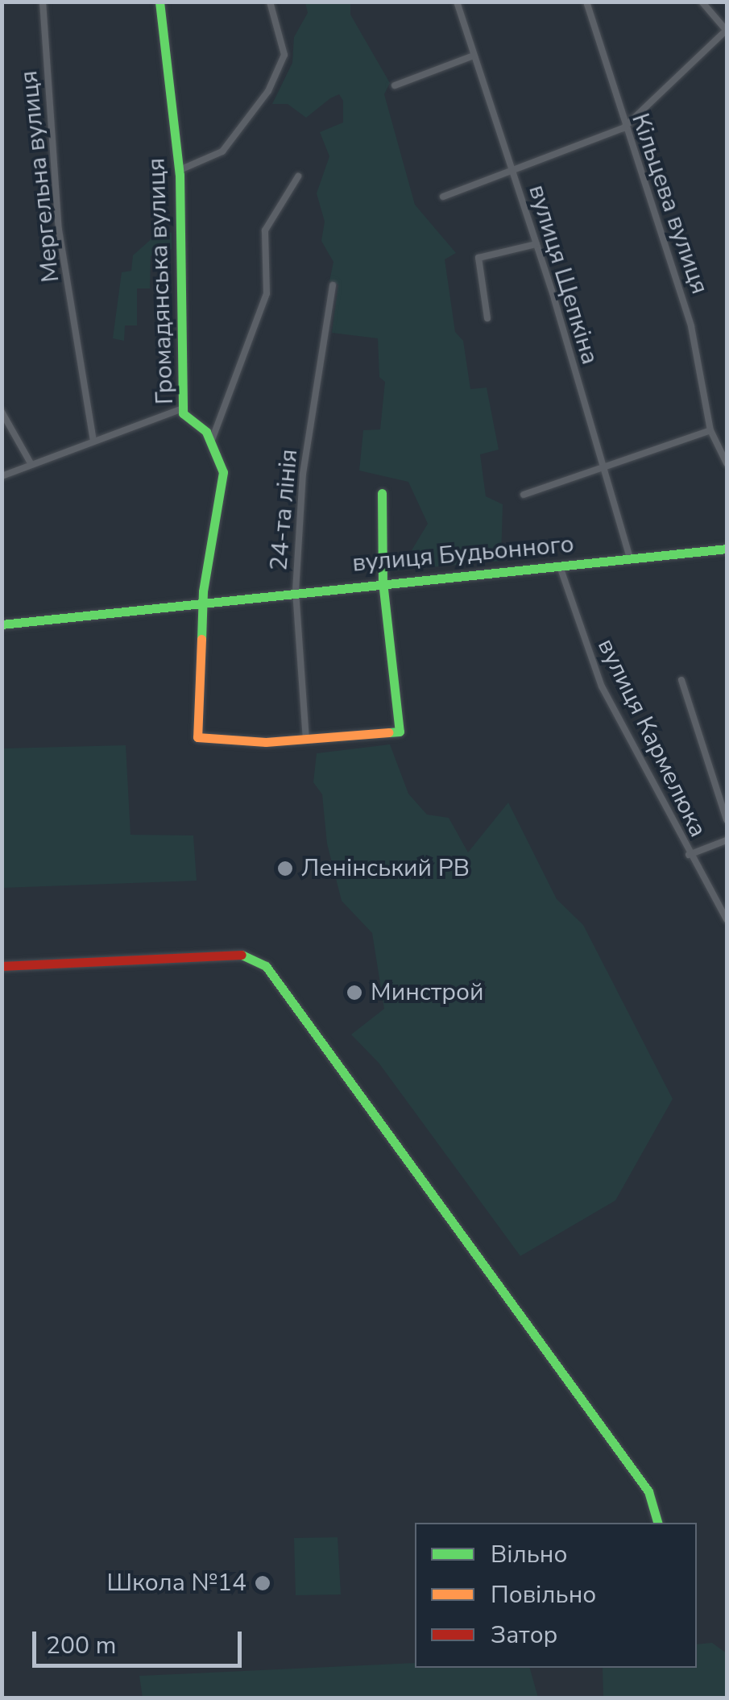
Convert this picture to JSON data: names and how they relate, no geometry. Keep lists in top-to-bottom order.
{
  "streets": {
    "street": [
      "Мергельна вулиця",
      "Кільцева вулиця",
      "вулиця Щепкіна",
      "Громадянська вулиця",
      "24-та лінія",
      "вулиця Будьонного",
      "вулиця Кармелюка"
    ]
  },
  "crossings": [
    ["вулиця Щепкіна", "вулиця Будьонного"],
    ["Громадянська вулиця", "24-та лінія"],
    ["Громадянська вулиця", "вулиця Будьонного"],
    ["24-та лінія", "вулиця Будьонного"],
    ["вулиця Будьонного", "вулиця Кармелюка"]
  ],
  "places": ["Ленінський РВ", "Минстрой", "Школа №14"],
  "legend": ["Вільно", "Повільно", "Затор"],
  "scale_bar": "200 m"
}
